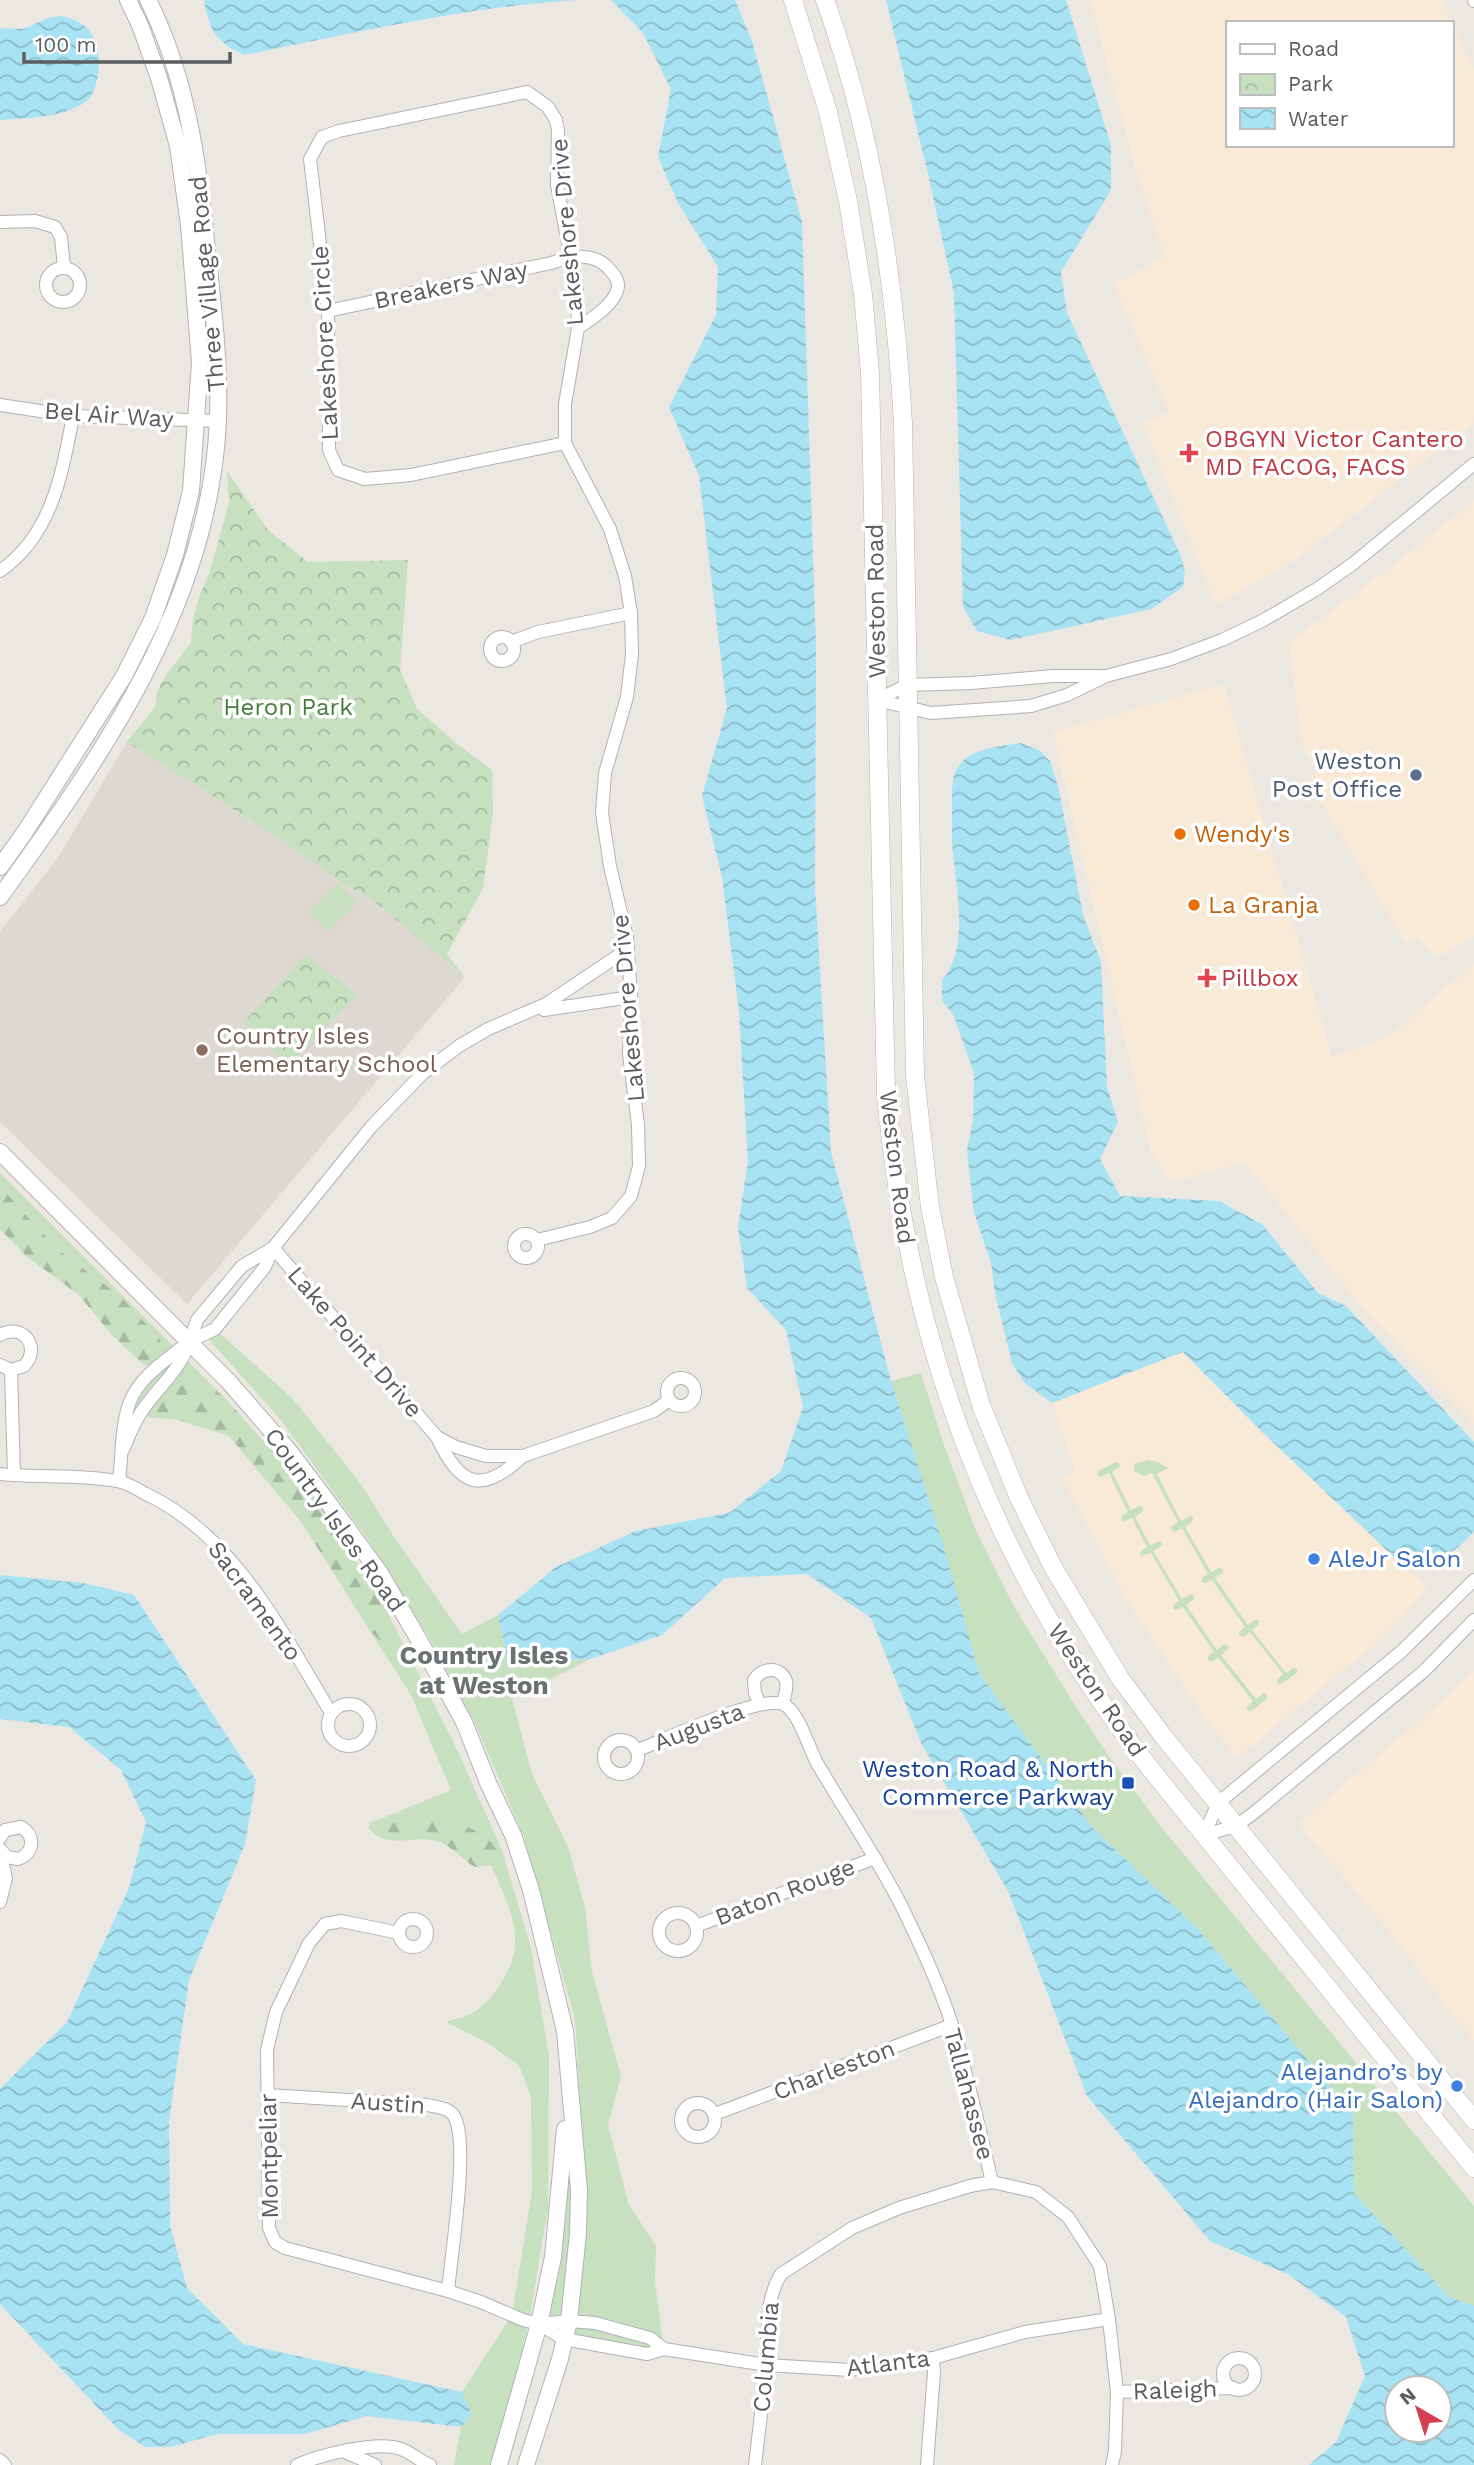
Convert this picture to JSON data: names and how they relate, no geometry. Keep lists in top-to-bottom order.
{
  "streets": {
    "main road": ["Weston Road"],
    "street": [
      "Lakeshore Drive",
      "Three Village Road",
      "Breakers Way",
      "Lakeshore Circle",
      "Bel Air Way",
      "Lake Point Drive",
      "Country Isles Road",
      "Sacramento",
      "Augusta",
      "Baton Rouge",
      "Charleston",
      "Tallahassee",
      "Austin",
      "Montpeliar",
      "Columbia",
      "Atlanta",
      "Raleigh"
    ]
  },
  "crossings": [
    ["Lakeshore Drive", "Breakers Way"],
    ["Lakeshore Drive", "Lakeshore Circle"],
    ["Three Village Road", "Bel Air Way"],
    ["Breakers Way", "Lakeshore Circle"],
    ["Country Isles Road", "Montpeliar"],
    ["Country Isles Road", "Atlanta"],
    ["Augusta", "Tallahassee"],
    ["Baton Rouge", "Tallahassee"],
    ["Charleston", "Tallahassee"],
    ["Tallahassee", "Columbia"],
    ["Tallahassee", "Atlanta"],
    ["Tallahassee", "Raleigh"],
    ["Austin", "Montpeliar"],
    ["Montpeliar", "Atlanta"],
    ["Columbia", "Atlanta"]
  ],
  "districts": ["Country Isles at Weston"],
  "parks": ["Heron Park"],
  "places": {
    "health": ["OBGYN Victor Cantero MD FACOG, FACS", "Pillbox"],
    "other": [
      "Weston Post Office",
      "Wendy's",
      "La Granja",
      "Country Isles Elementary School",
      "AleJr Salon",
      "Alejandro’s by Alejandro (Hair Salon)"
    ],
    "transit": ["Weston Road & North Commerce Parkway"]
  },
  "legend": ["Road", "Park", "Water"],
  "scale_bar": "100 m",
  "north": "top left"
}
